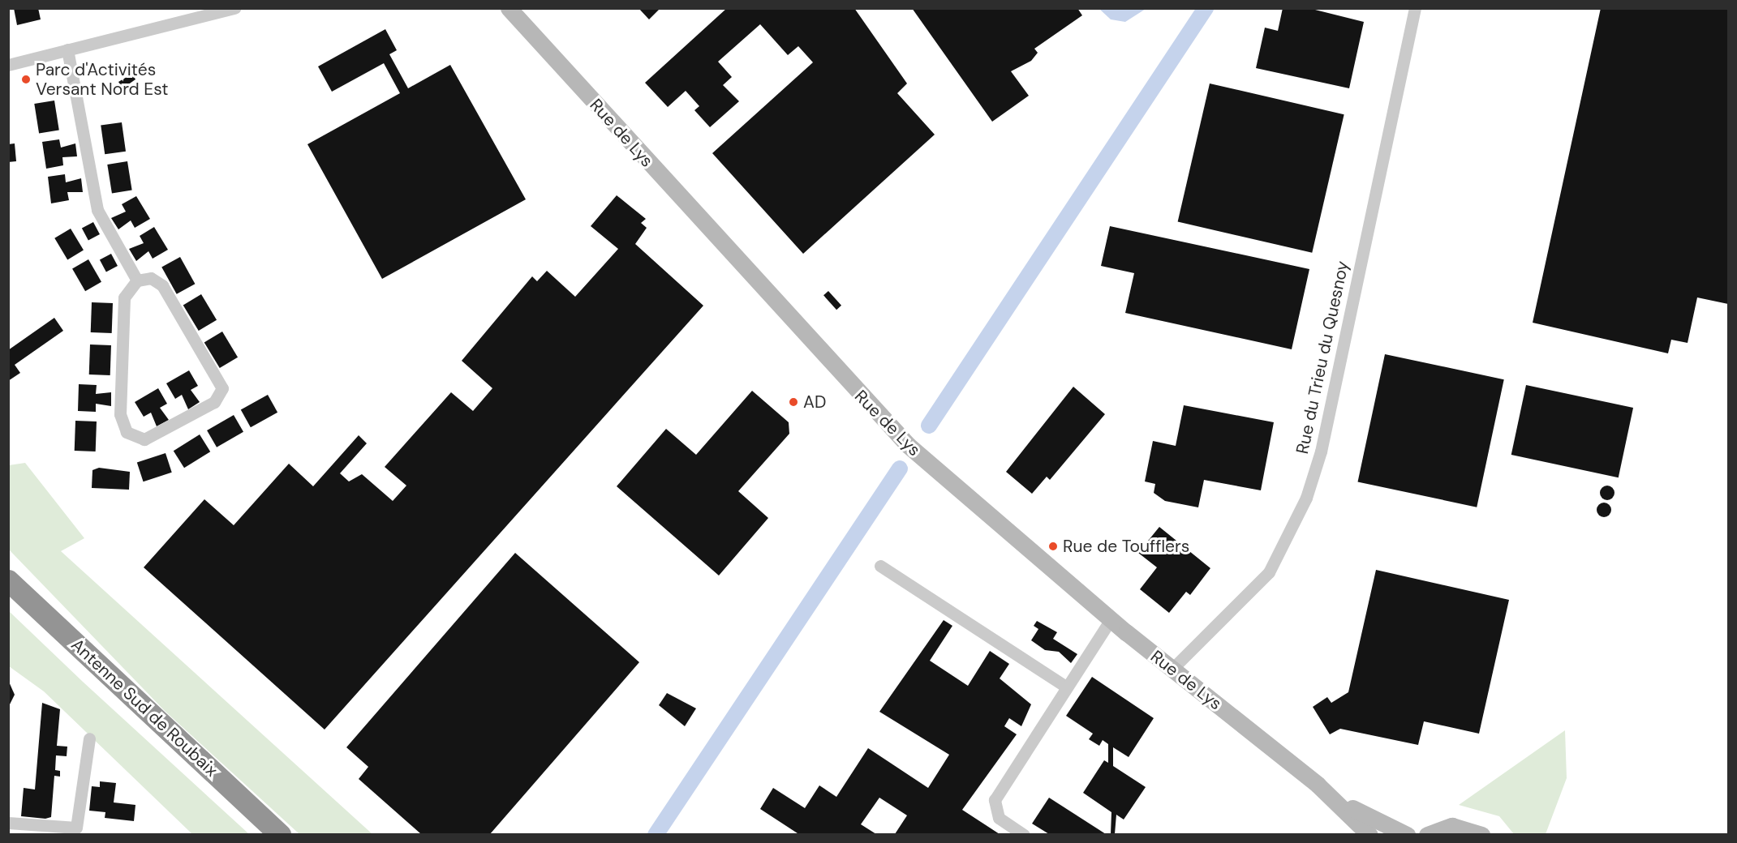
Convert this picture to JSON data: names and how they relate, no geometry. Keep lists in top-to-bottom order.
{
  "streets": {
    "highway": ["Antenne Sud de Roubaix"],
    "street": ["Rue de Lys", "Rue du Trieu du Quesnoy"]
  },
  "crossings": [
    ["Rue de Lys", "Rue du Trieu du Quesnoy"]
  ],
  "places": ["Parc d'Activités Versant Nord Est", "AD", "Rue de Toufflers"]
}
